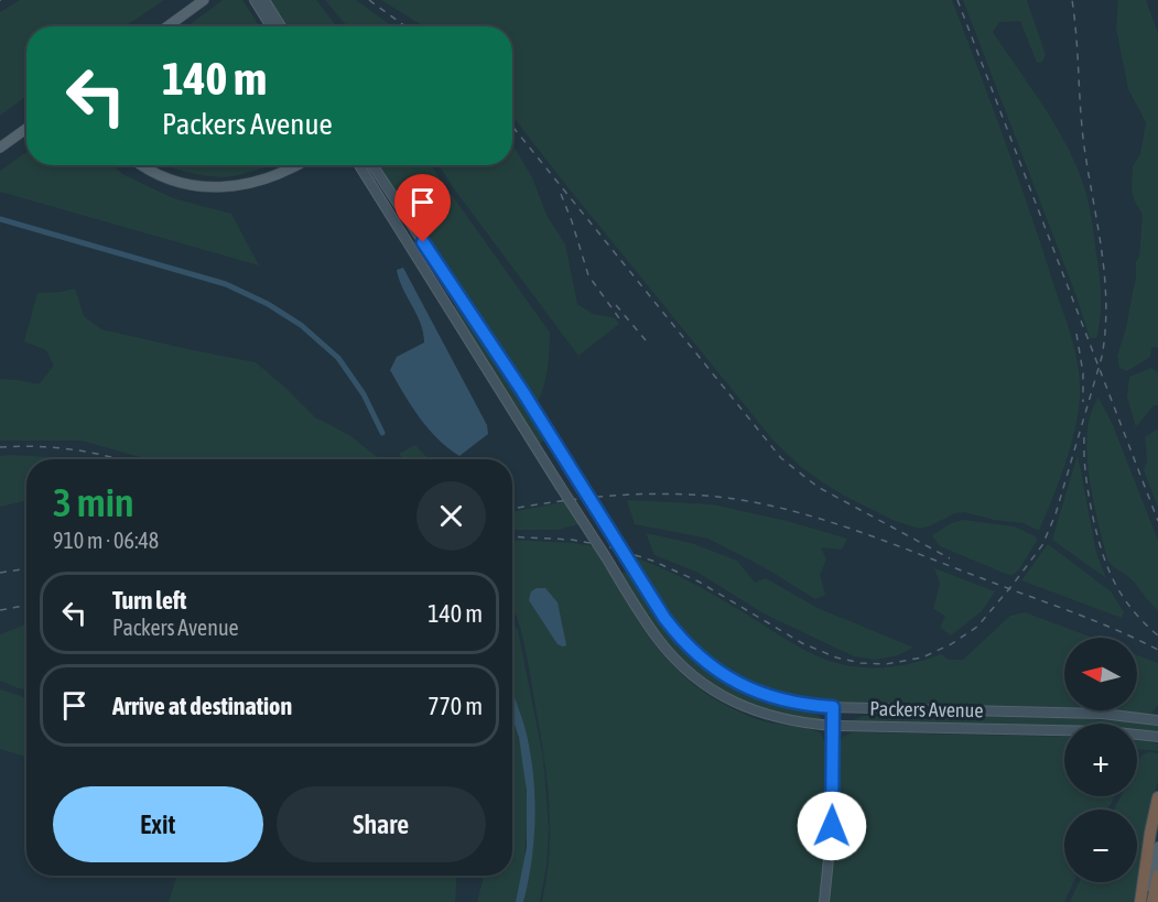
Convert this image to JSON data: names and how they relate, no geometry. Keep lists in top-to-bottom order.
{
  "streets": {
    "main road": ["Packers Avenue"]
  },
  "north": "left",
  "page": {
    "turn": ["140 m", "Packers Avenue"],
    "heading": ["3 min", "910 m · 06:48"],
    "list": [
      {
        "name": "Turn left",
        "note": "Packers Avenue",
        "value": "140 m"
      },
      {
        "name": "Arrive at destination",
        "value": "770 m"
      }
    ],
    "map_buttons": ["+", "−"],
    "buttons": ["Exit", "Share"]
  }
}
